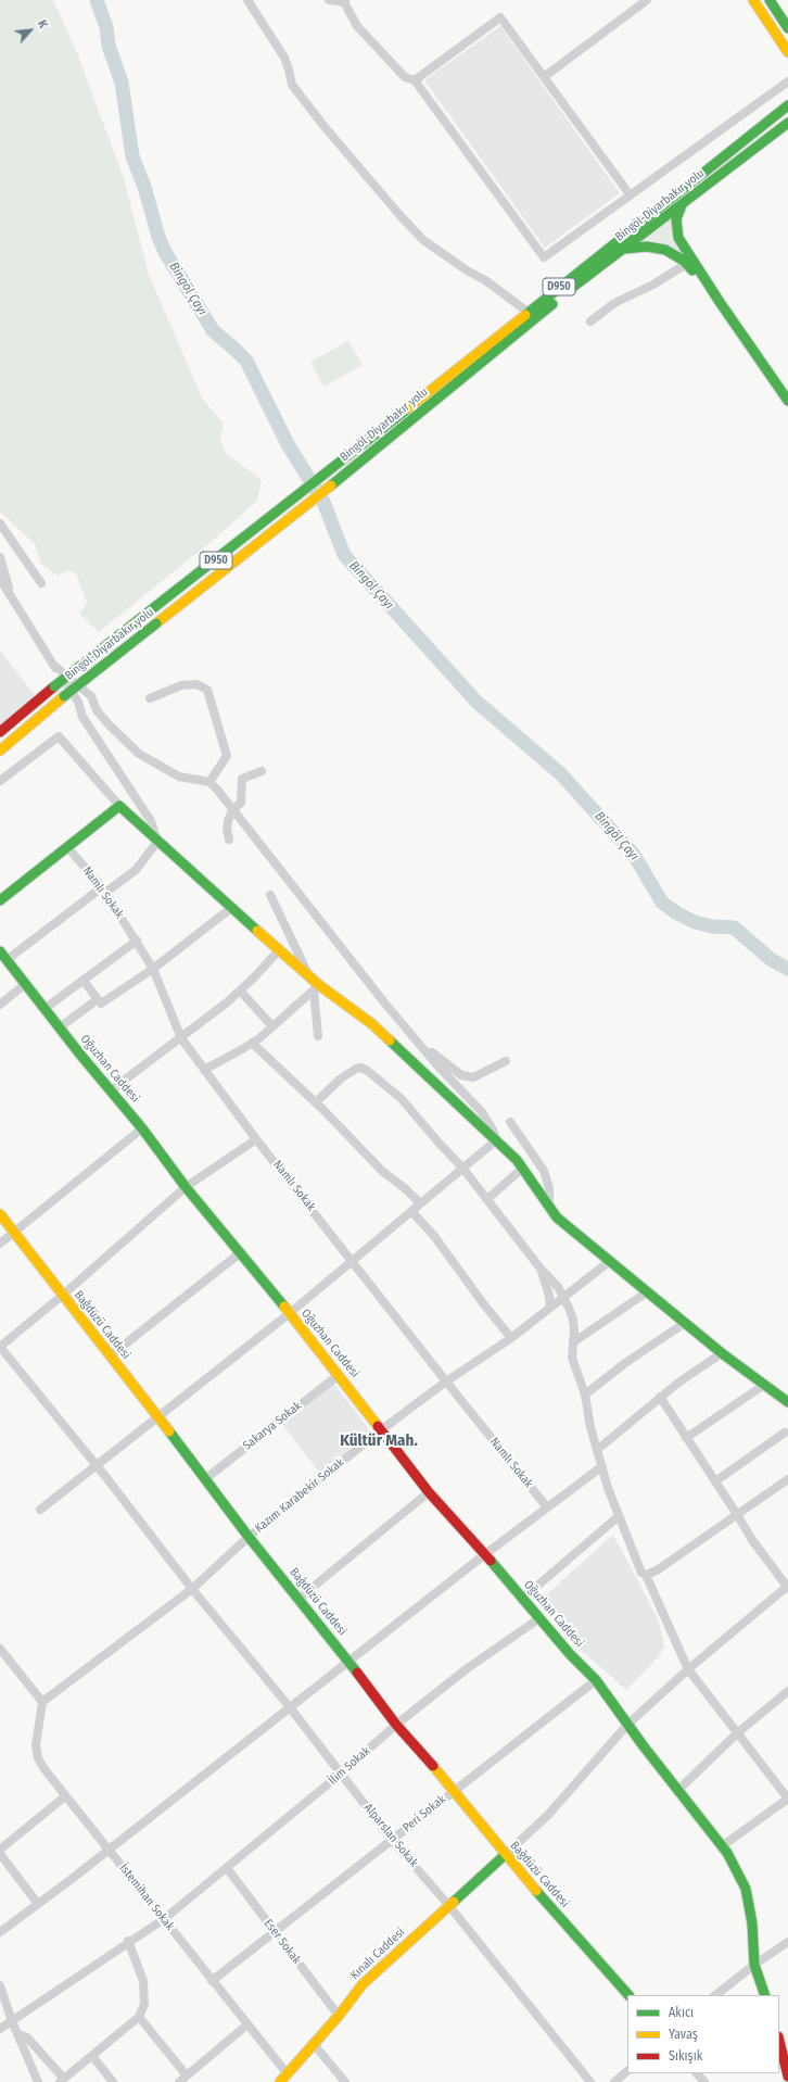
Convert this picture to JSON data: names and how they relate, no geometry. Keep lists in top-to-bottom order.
{
  "streets": {
    "street": [
      "Bingöl-Diyarbakır yolu",
      "D950",
      "Namlı Sokak",
      "Oğuzhan Caddesi",
      "Bağdüzü Caddesi",
      "Sakarya Sokak",
      "Kazım Karabekir Sokak",
      "İlim Sokak",
      "Peri Sokak",
      "Alparslan Sokak",
      "İstemihan Sokak",
      "Eser Sokak",
      "Kınalı Caddesi"
    ]
  },
  "crossings": [
    ["Namlı Sokak", "Kazım Karabekir Sokak"],
    ["Oğuzhan Caddesi", "Sakarya Sokak"],
    ["Oğuzhan Caddesi", "Kazım Karabekir Sokak"],
    ["Oğuzhan Caddesi", "İlim Sokak"],
    ["Oğuzhan Caddesi", "Peri Sokak"],
    ["Bağdüzü Caddesi", "Sakarya Sokak"],
    ["Bağdüzü Caddesi", "Kazım Karabekir Sokak"],
    ["Bağdüzü Caddesi", "İlim Sokak"],
    ["Bağdüzü Caddesi", "Peri Sokak"],
    ["Bağdüzü Caddesi", "Kınalı Caddesi"],
    ["Kazım Karabekir Sokak", "Alparslan Sokak"],
    ["Kazım Karabekir Sokak", "İstemihan Sokak"],
    ["İlim Sokak", "Alparslan Sokak"],
    ["İlim Sokak", "İstemihan Sokak"],
    ["İlim Sokak", "Eser Sokak"],
    ["Peri Sokak", "Alparslan Sokak"],
    ["Peri Sokak", "İstemihan Sokak"],
    ["Peri Sokak", "Eser Sokak"],
    ["Alparslan Sokak", "Kınalı Caddesi"],
    ["İstemihan Sokak", "Kınalı Caddesi"],
    ["Eser Sokak", "Kınalı Caddesi"]
  ],
  "districts": ["Kültür Mah."],
  "water": ["Bingöl Çayı"],
  "legend": ["Akıcı", "Yavaş", "Sıkışık"],
  "north": "top right"
}
